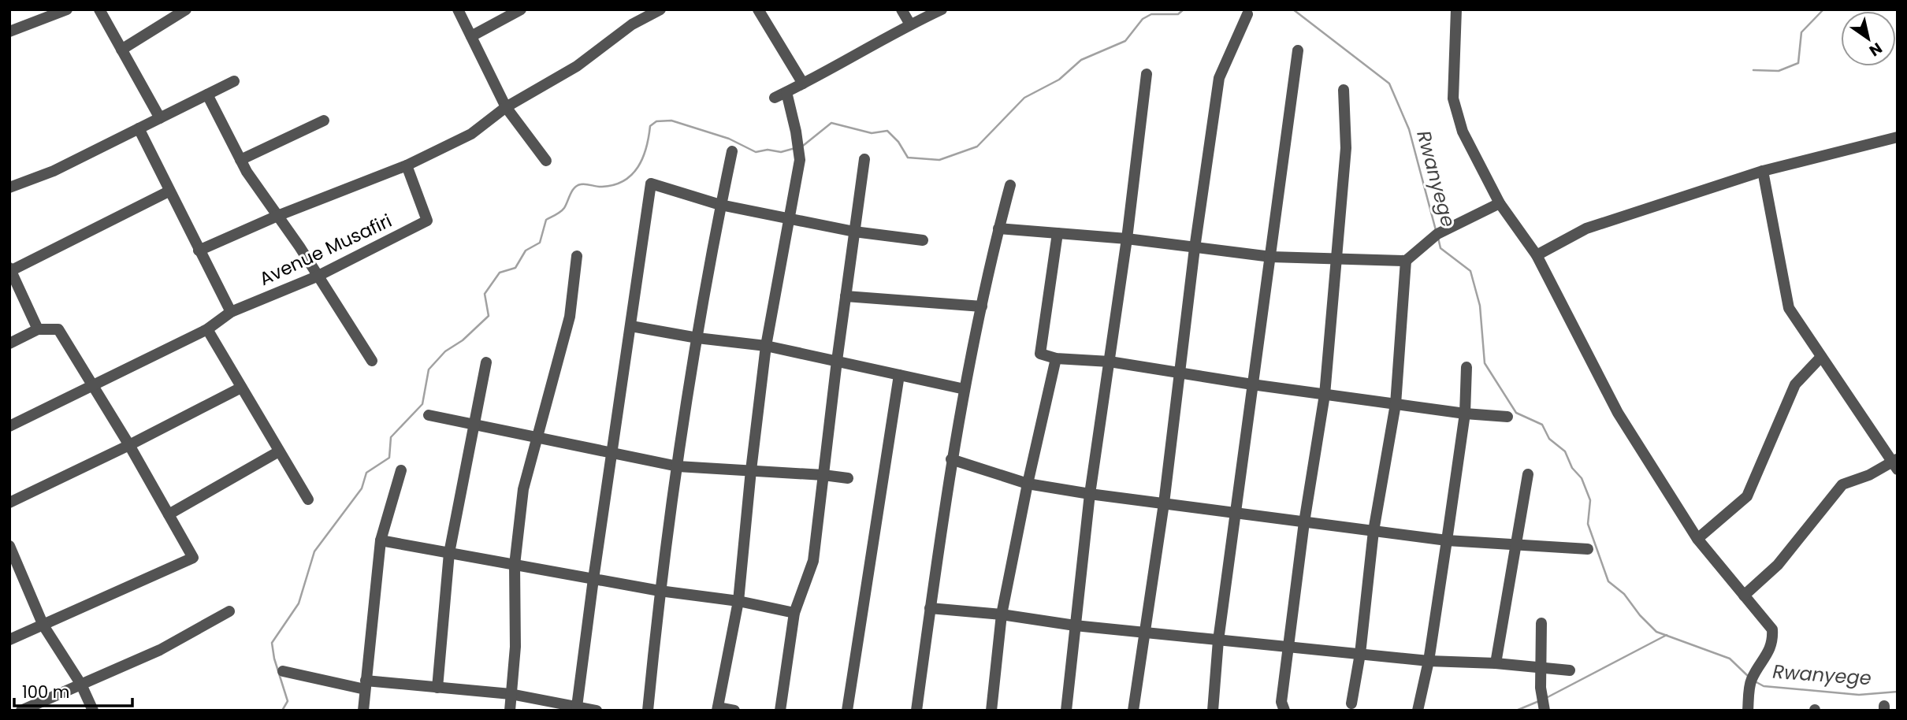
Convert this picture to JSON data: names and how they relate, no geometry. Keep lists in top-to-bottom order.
{
  "streets": {
    "street": ["Avenue Musafiri"]
  },
  "water": ["Rwanyege"],
  "scale_bar": "100 m",
  "north": "bottom right"
}
